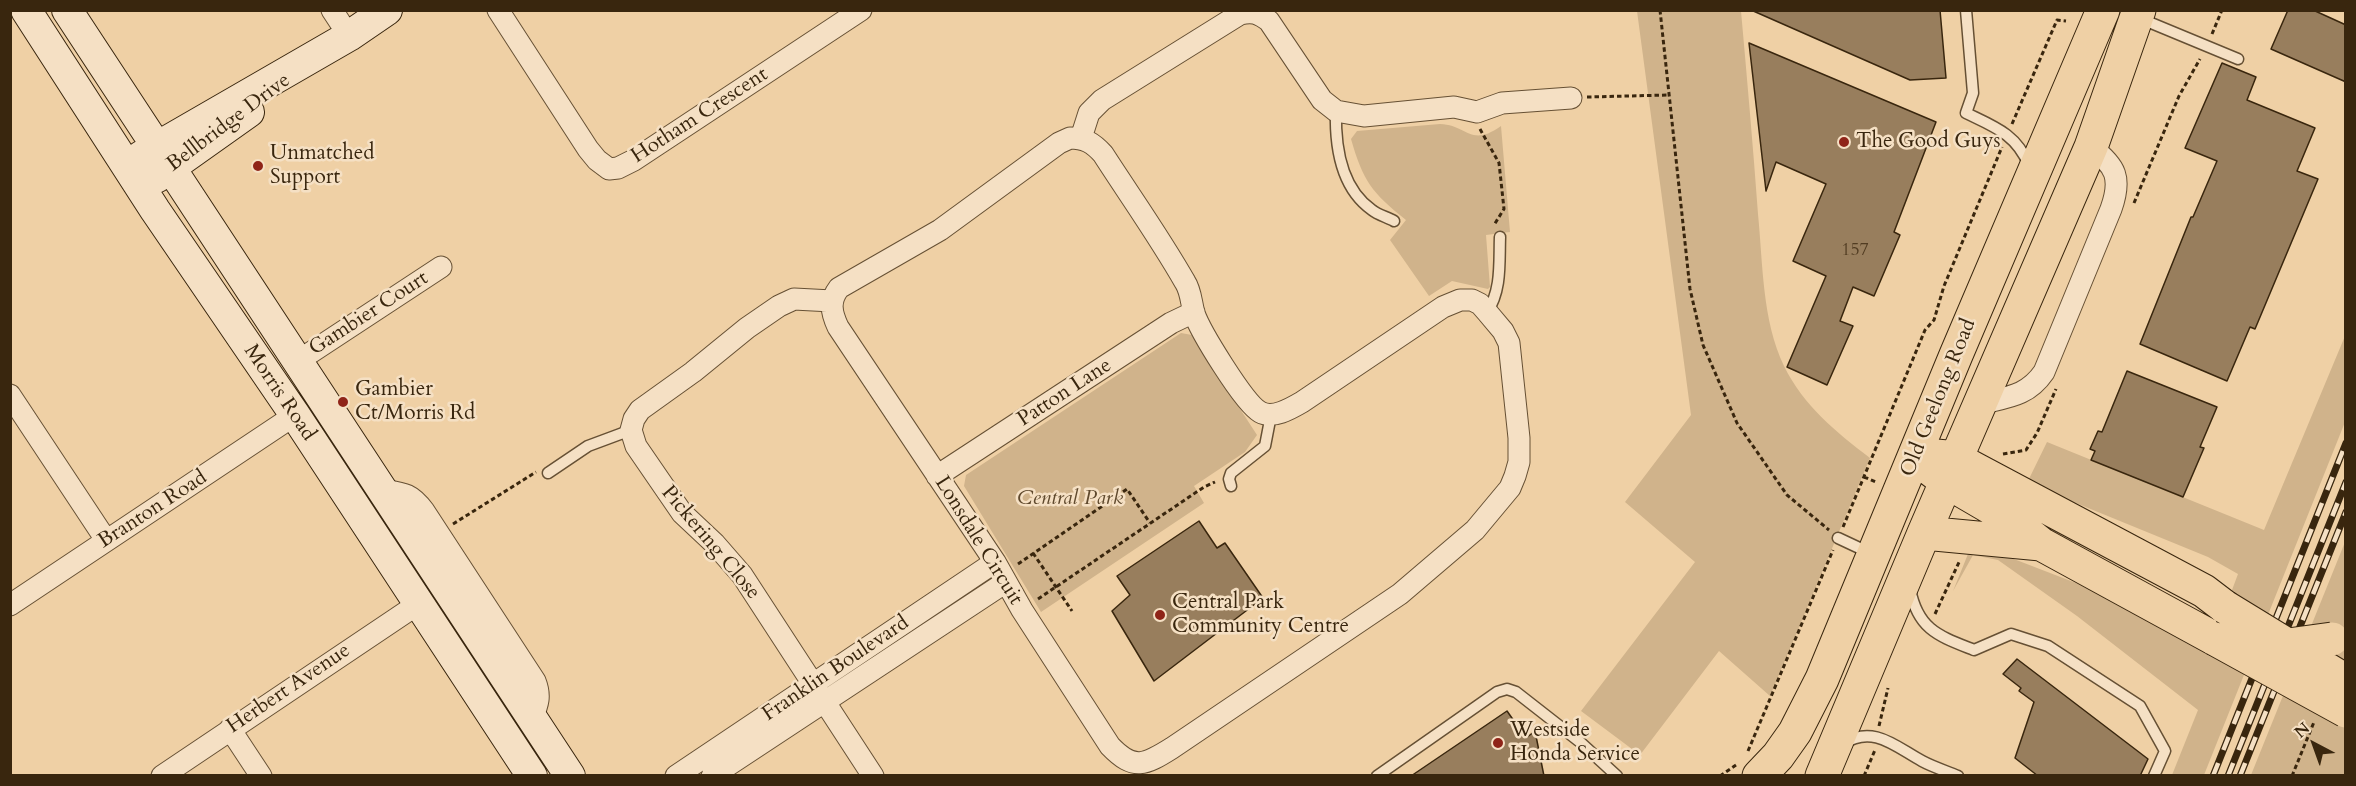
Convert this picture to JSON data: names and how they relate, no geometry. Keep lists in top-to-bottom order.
{
  "streets": {
    "main road": ["Old Geelong Road"],
    "street": [
      "Hotham Crescent",
      "Bellbridge Drive",
      "Gambier Court",
      "Morris Road",
      "Patton Lane",
      "Branton Road",
      "Lonsdale Circuit",
      "Pickering Close",
      "Franklin Boulevard",
      "Herbert Avenue"
    ]
  },
  "crossings": [
    ["Bellbridge Drive", "Morris Road"],
    ["Gambier Court", "Morris Road"],
    ["Morris Road", "Branton Road"],
    ["Morris Road", "Herbert Avenue"],
    ["Patton Lane", "Lonsdale Circuit"],
    ["Lonsdale Circuit", "Franklin Boulevard"],
    ["Pickering Close", "Franklin Boulevard"]
  ],
  "parks": ["Central Park"],
  "places": [
    "The Good Guys",
    "Unmatched Support",
    "Gambier Ct/Morris Rd",
    "Central Park Community Centre",
    "Westside Honda Service"
  ],
  "house_numbers": ["157"],
  "north": "top left"
}
